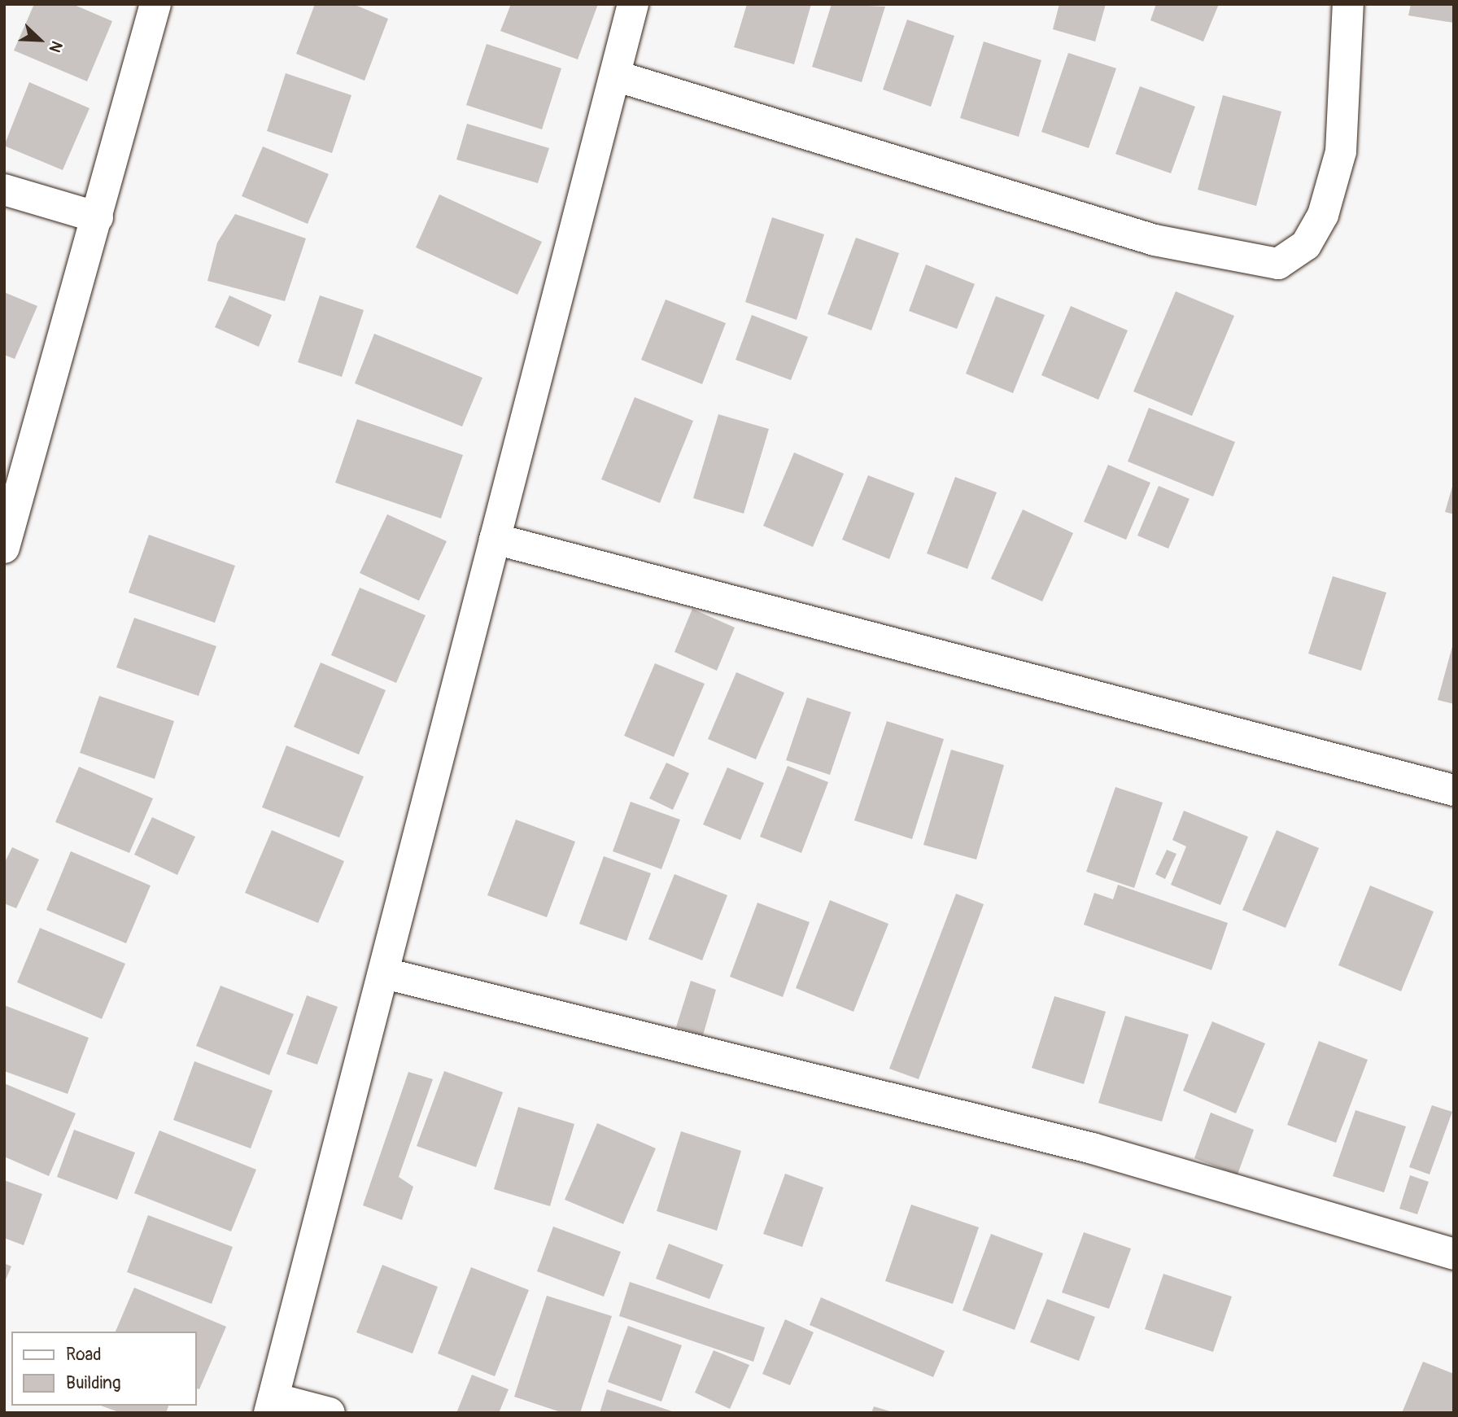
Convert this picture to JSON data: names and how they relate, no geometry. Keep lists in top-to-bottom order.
{
  "legend": ["Road", "Building"],
  "north": "bottom right"
}
